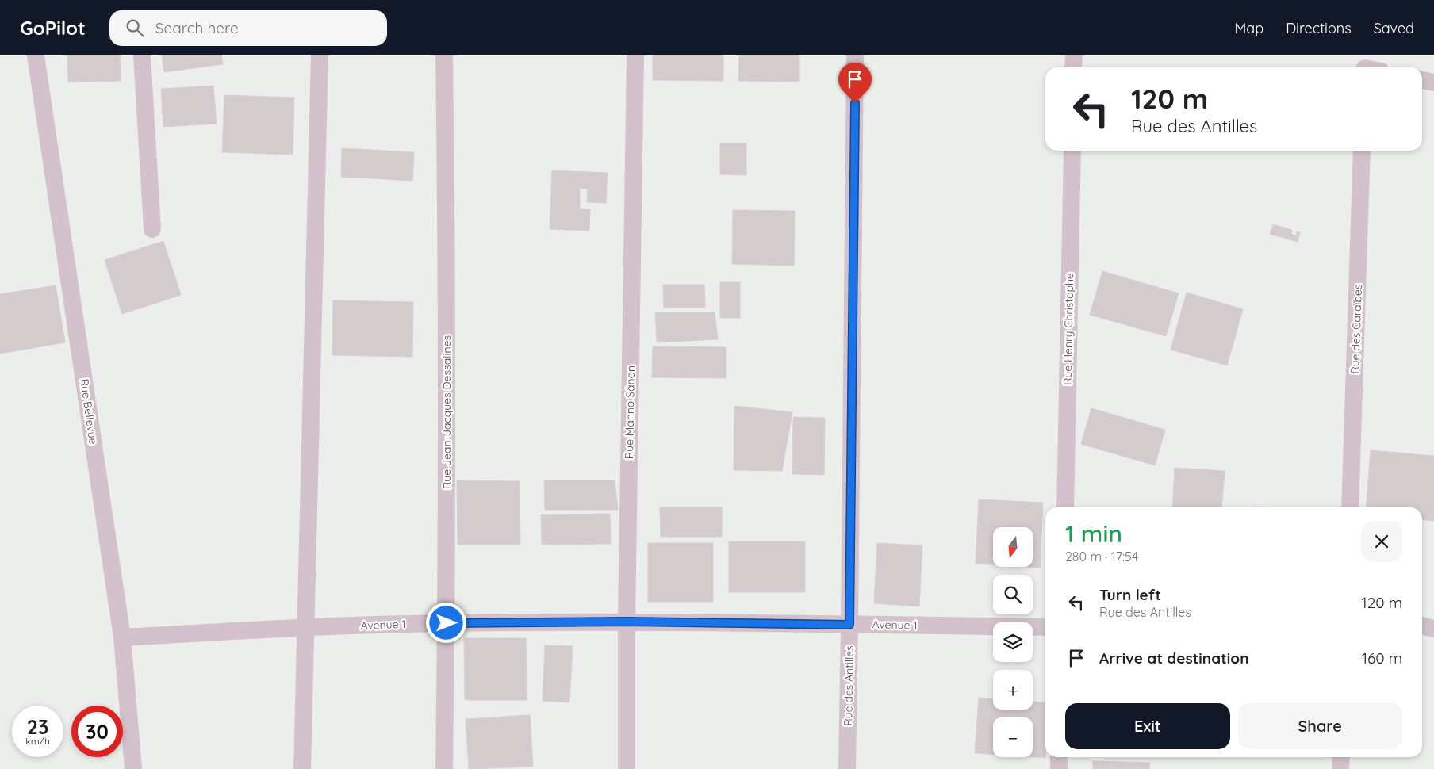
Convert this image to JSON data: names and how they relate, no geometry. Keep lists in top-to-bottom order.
{
  "streets": {
    "street": [
      "Rue Henry Christophe",
      "Rue des Caraïbes",
      "Rue Bellevue",
      "Rue Jean-Jacques Dessalines",
      "Rue Manno Sânon",
      "Avenue 1",
      "Rue des Antilles"
    ]
  },
  "crossings": [
    ["Rue Bellevue", "Avenue 1"],
    ["Rue Jean-Jacques Dessalines", "Avenue 1"],
    ["Rue Manno Sânon", "Avenue 1"],
    ["Avenue 1", "Rue des Antilles"]
  ],
  "north": "bottom",
  "page": {
    "header": "GoPilot",
    "search": "Search here",
    "nav": ["Map", "Directions", "Saved"],
    "turn": ["120 m", "Rue des Antilles"],
    "heading": ["1 min", "280 m · 17:54"],
    "map_buttons": ["+", "−"],
    "list": [
      {
        "name": "Turn left",
        "note": "Rue des Antilles",
        "value": "120 m"
      },
      {
        "name": "Arrive at destination",
        "value": "160 m"
      }
    ],
    "buttons": ["Exit", "Share"],
    "speed": "23 km/h",
    "limit": "30"
  }
}
